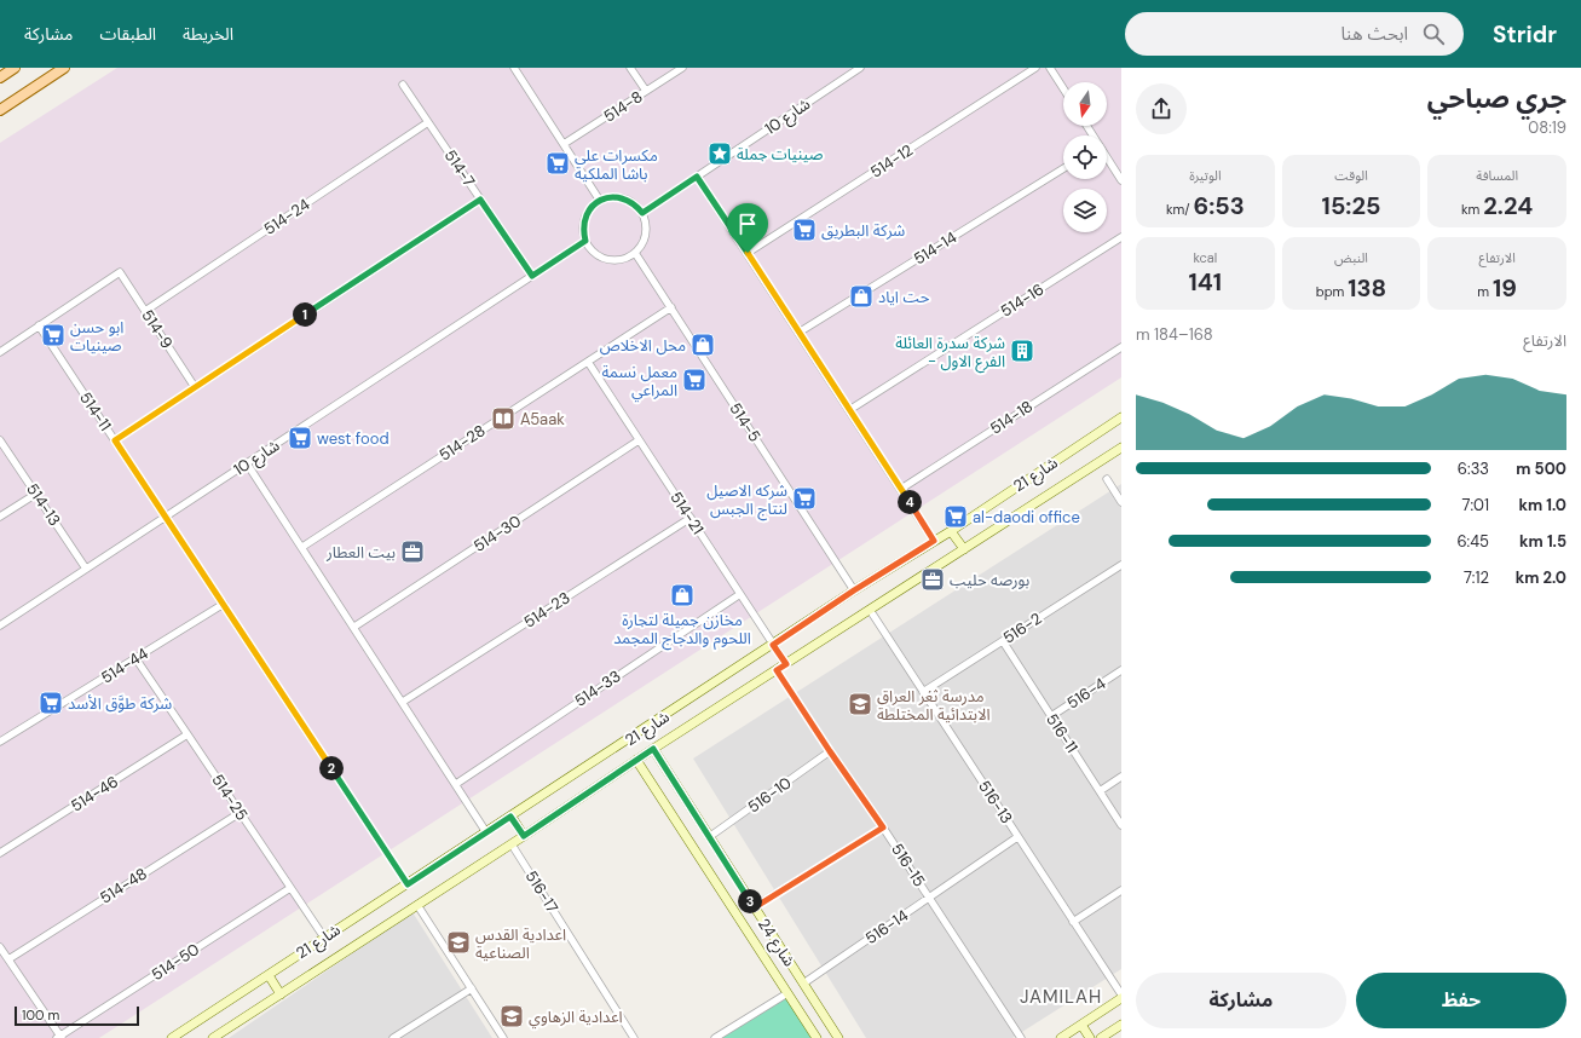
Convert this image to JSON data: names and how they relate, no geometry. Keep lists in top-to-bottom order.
{
  "streets": {
    "street": [
      "514-8",
      "شارع 10",
      "514-12",
      "514-7",
      "514-24",
      "514-14",
      "514-16",
      "514-9",
      "514-11",
      "514-18",
      "514-5",
      "514-28",
      "شارع 21",
      "514-13",
      "514-21",
      "514-30",
      "514-23",
      "516-2",
      "514-44",
      "514-33",
      "516-4",
      "516-11",
      "514-46",
      "516-10",
      "514-25",
      "516-13",
      "516-15",
      "514-48",
      "516-17",
      "516-14",
      "شارع 24",
      "514-50"
    ]
  },
  "crossings": [
    ["شارع 10", "514-7"],
    ["شارع 10", "514-11"],
    ["شارع 10", "514-5"],
    ["شارع 10", "514-13"],
    ["514-7", "514-24"],
    ["514-24", "514-9"],
    ["514-9", "514-11"],
    ["514-11", "شارع 21"],
    ["514-11", "514-44"],
    ["514-5", "514-28"],
    ["514-5", "شارع 21"],
    ["514-28", "514-21"],
    ["شارع 21", "514-21"],
    ["شارع 21", "514-25"],
    ["شارع 21", "516-13"],
    ["شارع 21", "516-15"],
    ["شارع 21", "516-17"],
    ["شارع 21", "شارع 24"],
    ["514-21", "514-30"],
    ["514-21", "514-23"],
    ["514-21", "514-33"],
    ["516-2", "516-11"],
    ["516-2", "516-13"],
    ["514-44", "514-25"],
    ["516-4", "516-11"],
    ["514-46", "514-25"],
    ["516-10", "516-15"],
    ["516-10", "شارع 24"],
    ["514-25", "514-48"],
    ["514-25", "514-50"],
    ["516-13", "516-14"],
    ["516-15", "516-14"],
    ["516-14", "شارع 24"]
  ],
  "districts": ["JAMILAH"],
  "places": {
    "place": ["صينيات جملة"],
    "supermarket": [
      "مكسرات علي باشا الملكية",
      "شركة البطريق",
      "ابو حسن صينيات",
      "معمل نسمة المراعي",
      "west food",
      "شركه الاصيل لنتاج الجبس",
      "al-daodi office",
      "شركة طوَّق الأسد"
    ],
    "shop": ["حت اياد", "محل الاخلاص", "مخازن جميلة لتجارة اللحوم والدجاج المجمد"],
    "building": ["شركة سدرة العائلة - الفرع الاول"],
    "library": ["A5aak"],
    "office": ["بيت العطار", "بورصه حليب"],
    "school or university": ["مدرسة ثغر العراق الابتدائية المختلطة", "اعدادية القدس الصناعية", "اعدادية الزهاوي"]
  },
  "scale_bar": "100 m",
  "north": "bottom",
  "page": {
    "header": "Stridr",
    "search": "ابحث هنا",
    "nav": ["الخريطة", "الطبقات", "مشاركة"],
    "heading": ["جري صباحي", "08:19"],
    "stats": [
      ["المسافة", "2.24 km"],
      ["الوقت", "15:25"],
      ["الوتيرة", "6:53 /km"],
      ["الارتفاع", "19 m"],
      ["النبض", "138 bpm"],
      ["kcal", "141"]
    ],
    "pins": [
      "1",
      "4",
      "2",
      "3"
    ],
    "chart": ["الارتفاع", "168–184 m"],
    "list": [
      {
        "name": "500 m",
        "note": "6:33"
      },
      {
        "name": "1.0 km",
        "note": "7:01"
      },
      {
        "name": "1.5 km",
        "note": "6:45"
      },
      {
        "name": "2.0 km",
        "note": "7:12"
      }
    ],
    "buttons": ["حفظ", "مشاركة"],
    "scale": "100 m"
  }
}
